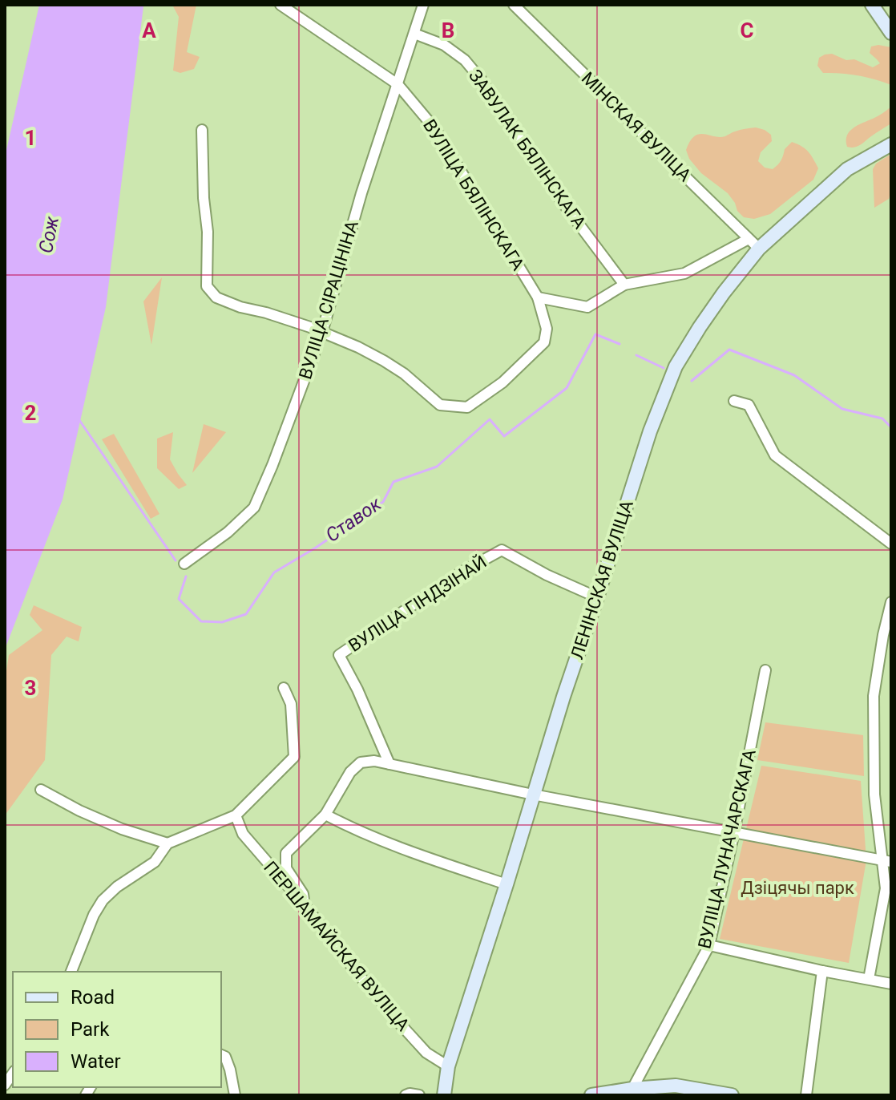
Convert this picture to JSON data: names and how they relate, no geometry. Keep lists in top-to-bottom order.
{
  "streets": {
    "main road": ["ЛЕНІНСКАЯ ВУЛІЦА"],
    "street": [
      "МІНСКАЯ ВУЛІЦА",
      "ЗАВУЛАК БЯЛІНСКАГА",
      "ВУЛІЦА БЯЛІНСКАГА",
      "ВУЛІЦА СІРАЦІНІНА",
      "ВУЛІЦА ГІНДЗІНАЙ",
      "ВУЛІЦА ЛУНАЧАРСКАГА",
      "ПЕРШАМАЙСКАЯ ВУЛІЦА"
    ]
  },
  "crossings": [
    ["МІНСКАЯ ВУЛІЦА", "ЛЕНІНСКАЯ ВУЛІЦА"],
    ["ЗАВУЛАК БЯЛІНСКАГА", "ВУЛІЦА СІРАЦІНІНА"],
    ["ВУЛІЦА БЯЛІНСКАГА", "ВУЛІЦА СІРАЦІНІНА"],
    ["ЛЕНІНСКАЯ ВУЛІЦА", "ВУЛІЦА ГІНДЗІНАЙ"],
    ["ЛЕНІНСКАЯ ВУЛІЦА", "ПЕРШАМАЙСКАЯ ВУЛІЦА"]
  ],
  "water": ["Сож", "Ставок"],
  "parks": ["Дзіцячы парк"],
  "legend": ["Road", "Park", "Water"],
  "grid": {
    "columns": ["A", "B", "C"],
    "rows": ["1", "2", "3"]
  }
}
